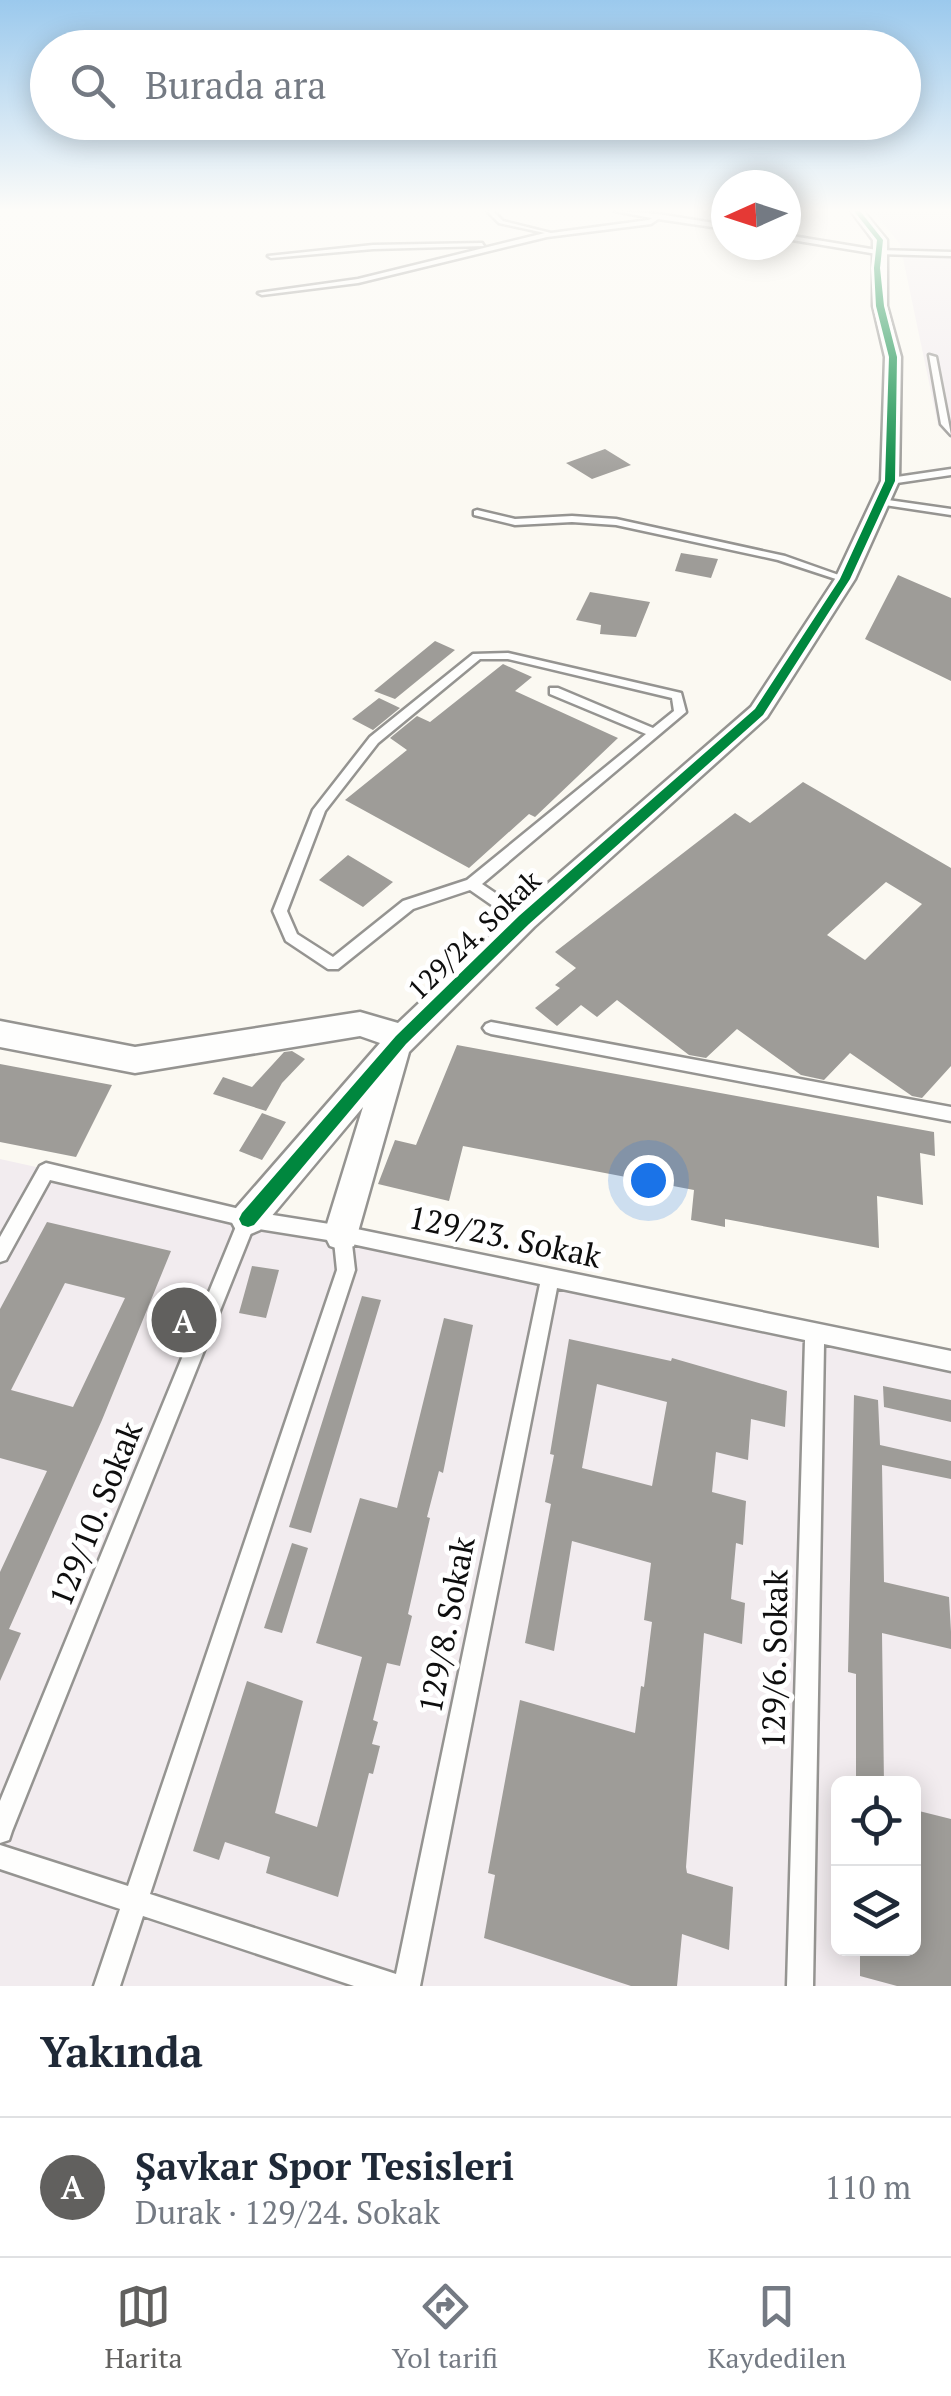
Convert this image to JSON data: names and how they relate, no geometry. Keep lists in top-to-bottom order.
{
  "streets": {
    "street": ["129/24. Sokak"],
    "lane": [
      "129/23. Sokak",
      "129/10. Sokak",
      "129/8. Sokak",
      "129/6. Sokak"
    ]
  },
  "crossings": [
    ["129/24. Sokak", "129/23. Sokak"],
    ["129/24. Sokak", "129/10. Sokak"],
    ["129/23. Sokak", "129/10. Sokak"],
    ["129/23. Sokak", "129/8. Sokak"],
    ["129/23. Sokak", "129/6. Sokak"]
  ],
  "north": "left",
  "page": {
    "search": "Burada ara",
    "pins": "A",
    "heading": "Yakında",
    "list": [
      {
        "mark": "A",
        "name": "Şavkar Spor Tesisleri",
        "note": "Durak · 129/24. Sokak",
        "value": "110 m"
      }
    ],
    "nav": ["Harita", "Yol tarifi", "Kaydedilen"]
  }
}
